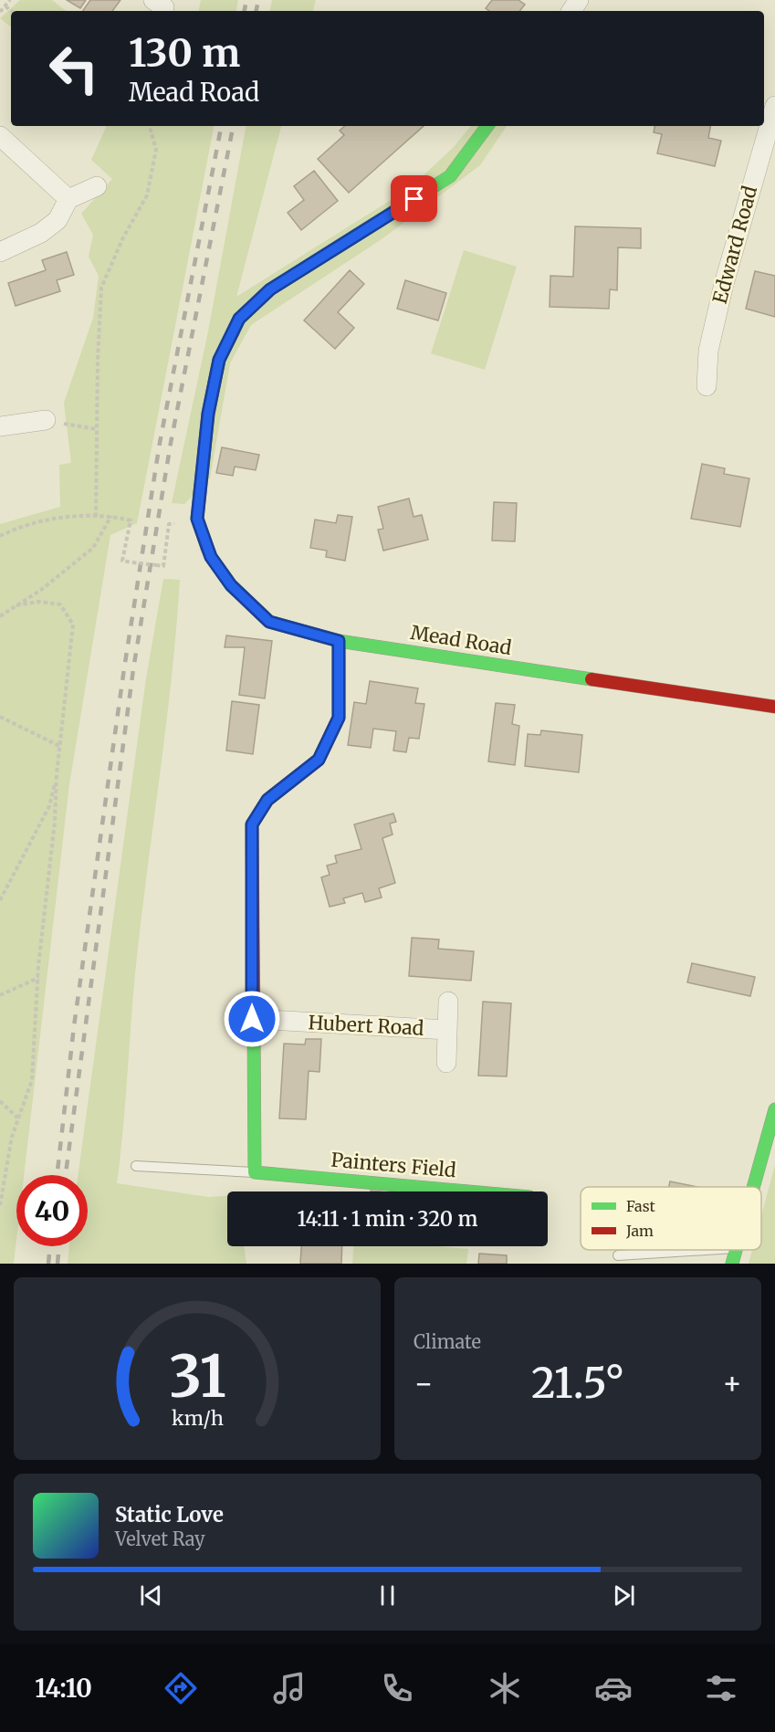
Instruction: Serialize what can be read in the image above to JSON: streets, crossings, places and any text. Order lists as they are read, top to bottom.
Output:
{
  "streets": {
    "street": [
      "Edward Road",
      "Mead Road",
      "Hubert Road",
      "Painters Field"
    ]
  },
  "legend": ["Fast", "Jam"],
  "page": {
    "turn": ["130 m", "Mead Road"],
    "limit": "40",
    "trip": "14:11 · 1 min · 320 m",
    "tile": "Climate",
    "heat": ["−", "21.5°", "+"],
    "song": ["Static Love", "Velvet Ray"],
    "tabs": "14:10",
    "gauge": ["31", "km/h"]
  }
}
